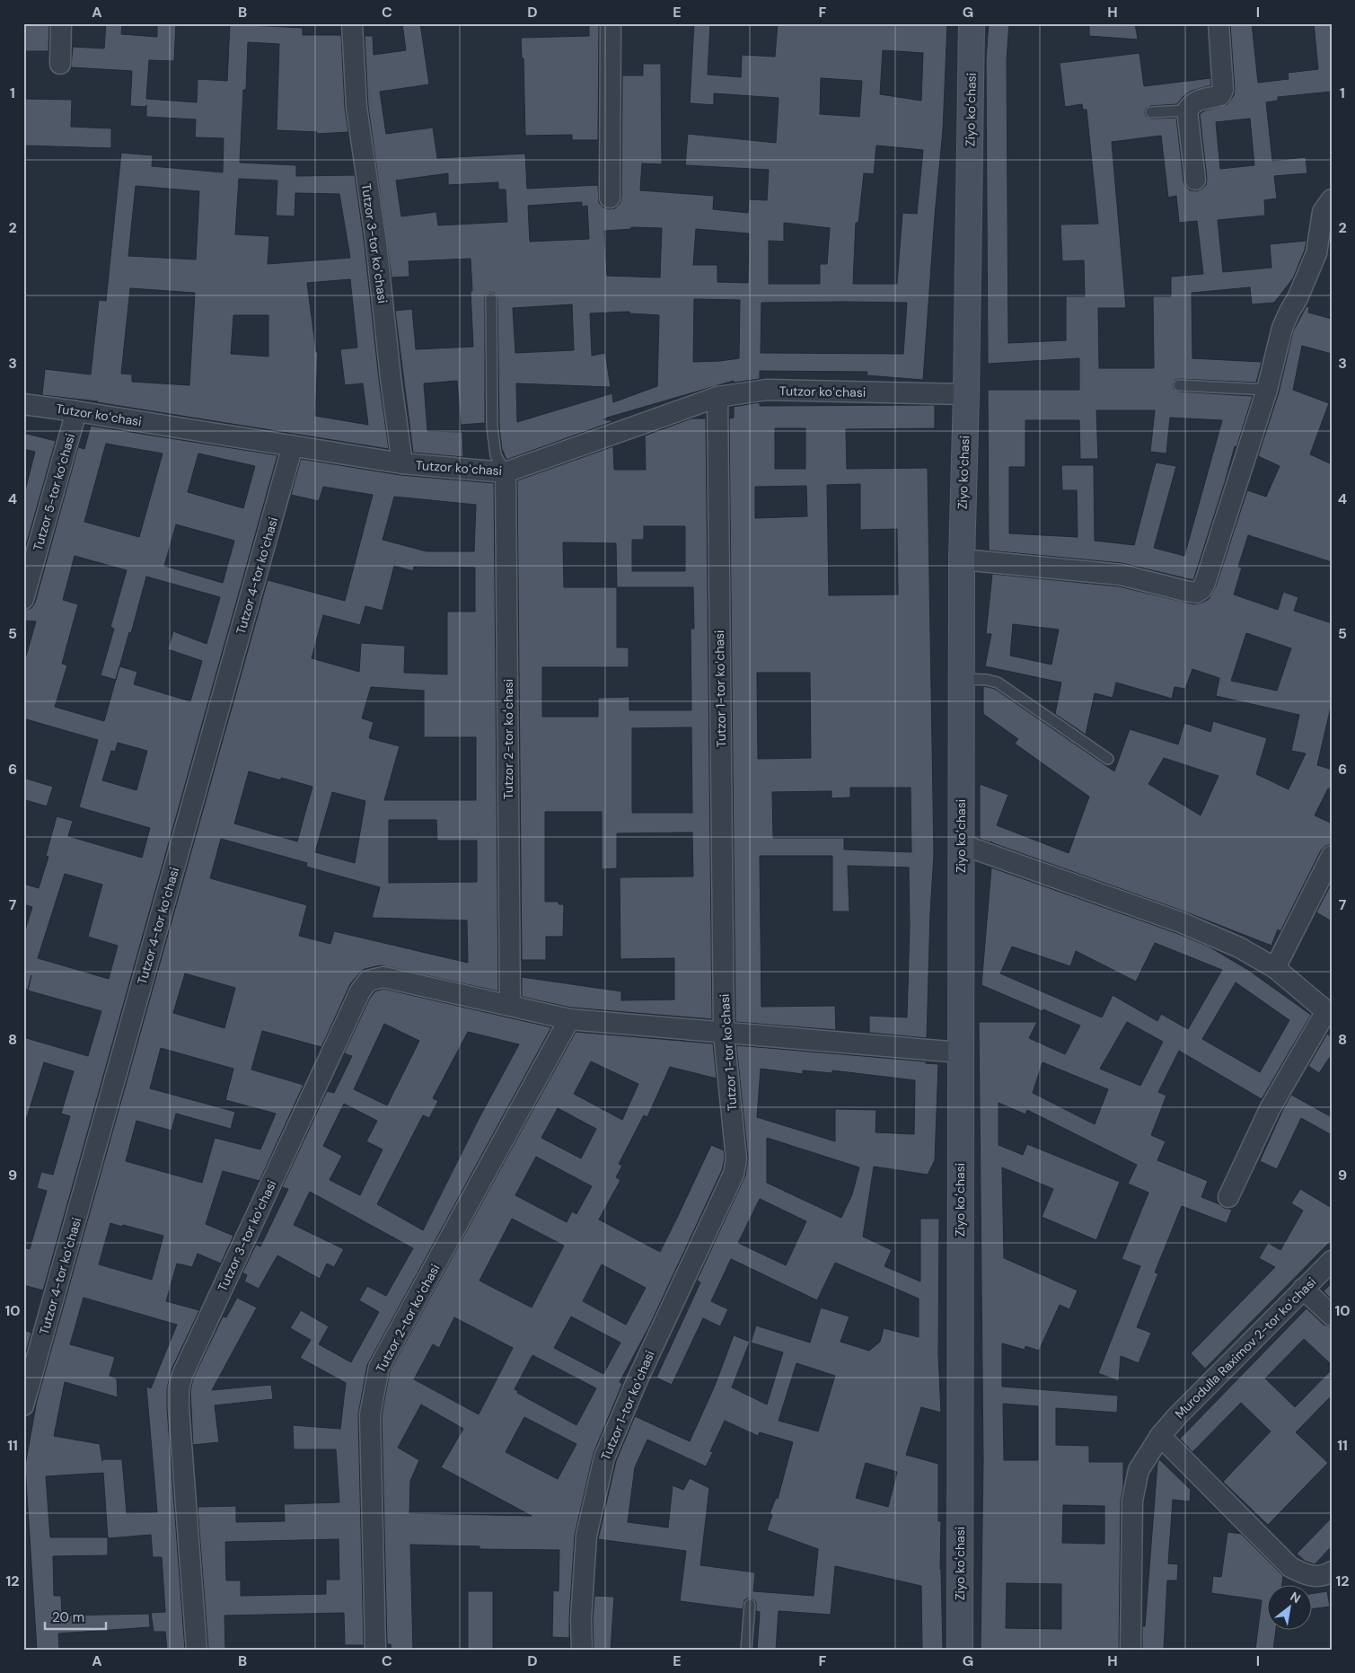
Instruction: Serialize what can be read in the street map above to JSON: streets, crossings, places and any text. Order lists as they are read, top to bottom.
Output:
{
  "streets": {
    "street": [
      "Ziyo koʻchasi",
      "Tutzor 3-tor koʻchasi",
      "Tutzor koʻchasi",
      "Tutzor 5-tor koʻchasi",
      "Tutzor 4-tor koʻchasi",
      "Tutzor 1-tor koʻchasi",
      "Tutzor 2-tor koʻchasi",
      "Murodulla Raximov 2-tor koʻchasi"
    ]
  },
  "crossings": [
    ["Ziyo koʻchasi", "Tutzor 3-tor koʻchasi"],
    ["Ziyo koʻchasi", "Tutzor koʻchasi"],
    ["Tutzor 3-tor koʻchasi", "Tutzor koʻchasi"],
    ["Tutzor 3-tor koʻchasi", "Tutzor 1-tor koʻchasi"],
    ["Tutzor 3-tor koʻchasi", "Tutzor 2-tor koʻchasi"],
    ["Tutzor koʻchasi", "Tutzor 5-tor koʻchasi"],
    ["Tutzor koʻchasi", "Tutzor 4-tor koʻchasi"],
    ["Tutzor koʻchasi", "Tutzor 1-tor koʻchasi"],
    ["Tutzor koʻchasi", "Tutzor 2-tor koʻchasi"]
  ],
  "scale_bar": "20 m",
  "north": "top right",
  "grid": {
    "columns": [
      "A",
      "B",
      "C",
      "D",
      "E",
      "F",
      "G",
      "H",
      "I"
    ],
    "rows": [
      "1",
      "2",
      "3",
      "4",
      "5",
      "6",
      "7",
      "8",
      "9",
      "10",
      "11",
      "12"
    ]
  }
}
